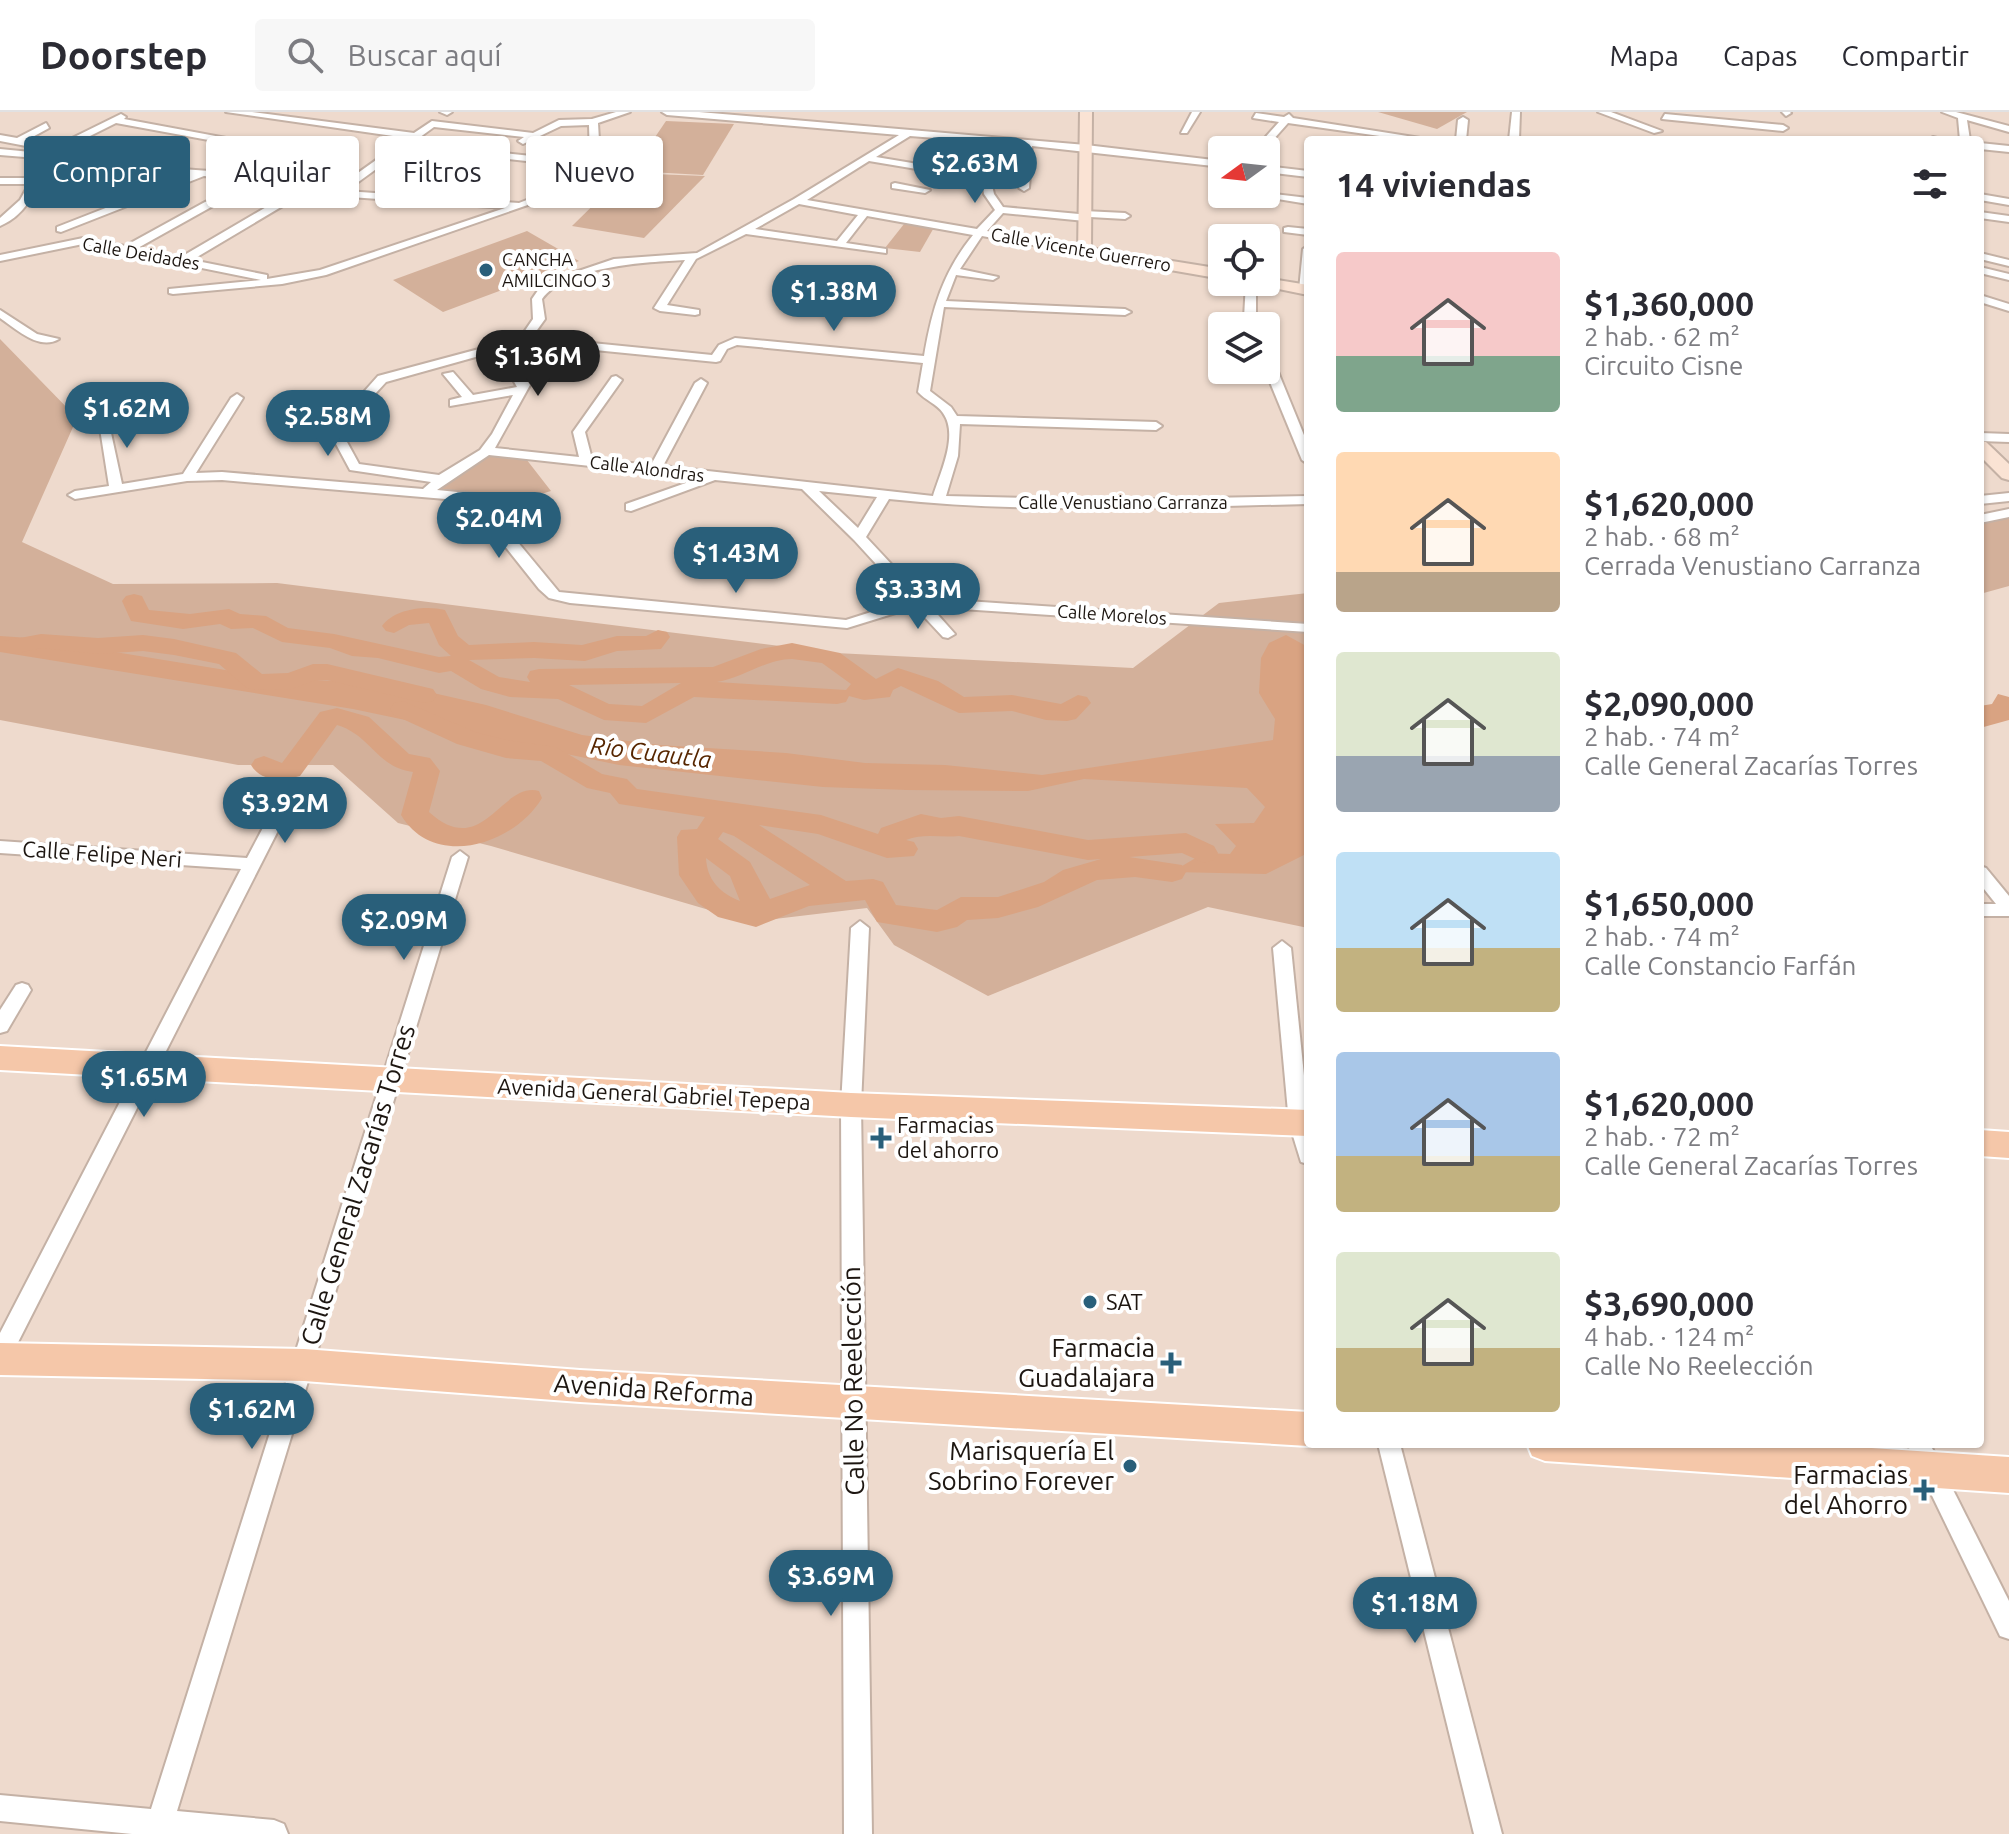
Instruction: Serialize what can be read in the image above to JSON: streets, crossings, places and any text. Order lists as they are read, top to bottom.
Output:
{
  "streets": {
    "main road": ["Avenida General Gabriel Tepepa", "Avenida Reforma"],
    "street": [
      "Calle Vicente Guerrero",
      "Calle Deidades",
      "Calle Alondras",
      "Calle Venustiano Carranza",
      "Calle Morelos",
      "Calle Felipe Neri",
      "Calle General Zacarías Torres",
      "Calle No Reelección"
    ]
  },
  "crossings": [
    ["Calle Alondras", "Calle Venustiano Carranza"],
    ["Avenida General Gabriel Tepepa", "Calle General Zacarías Torres"],
    ["Avenida General Gabriel Tepepa", "Calle No Reelección"],
    ["Calle General Zacarías Torres", "Avenida Reforma"],
    ["Calle No Reelección", "Avenida Reforma"]
  ],
  "water": ["Río Cuautla"],
  "places": {
    "other": ["CANCHA AMILCINGO 3", "SAT", "Marisquería El Sobrino Forever"],
    "health": ["Farmacias del ahorro", "Farmacia Guadalajara", "Farmacias del Ahorro"]
  },
  "north": "left",
  "page": {
    "header": "Doorstep",
    "search": "Buscar aquí",
    "nav": ["Mapa", "Capas", "Compartir"],
    "chip": [
      "Comprar",
      "Alquilar",
      "Filtros",
      "Nuevo"
    ],
    "heading": "14 viviendas",
    "price": [
      "$2.63M",
      "$1.38M",
      "$1.36M",
      "$1.62M",
      "$2.58M",
      "$2.04M",
      "$1.43M",
      "$3.33M",
      "$3.92M",
      "$2.09M",
      "$1.65M",
      "$1.62M",
      "$3.69M",
      "$1.18M"
    ],
    "list": [
      {
        "name": "$1,360,000",
        "note": "2 hab. · 62 m² · Circuito Cisne"
      },
      {
        "name": "$1,620,000",
        "note": "2 hab. · 68 m² · Cerrada Venustiano Carranza"
      },
      {
        "name": "$2,090,000",
        "note": "2 hab. · 74 m² · Calle General Zacarías Torres"
      },
      {
        "name": "$1,650,000",
        "note": "2 hab. · 74 m² · Calle Constancio Farfán"
      },
      {
        "name": "$1,620,000",
        "note": "2 hab. · 72 m² · Calle General Zacarías Torres"
      },
      {
        "name": "$3,690,000",
        "note": "4 hab. · 124 m² · Calle No Reelección"
      }
    ]
  }
}
